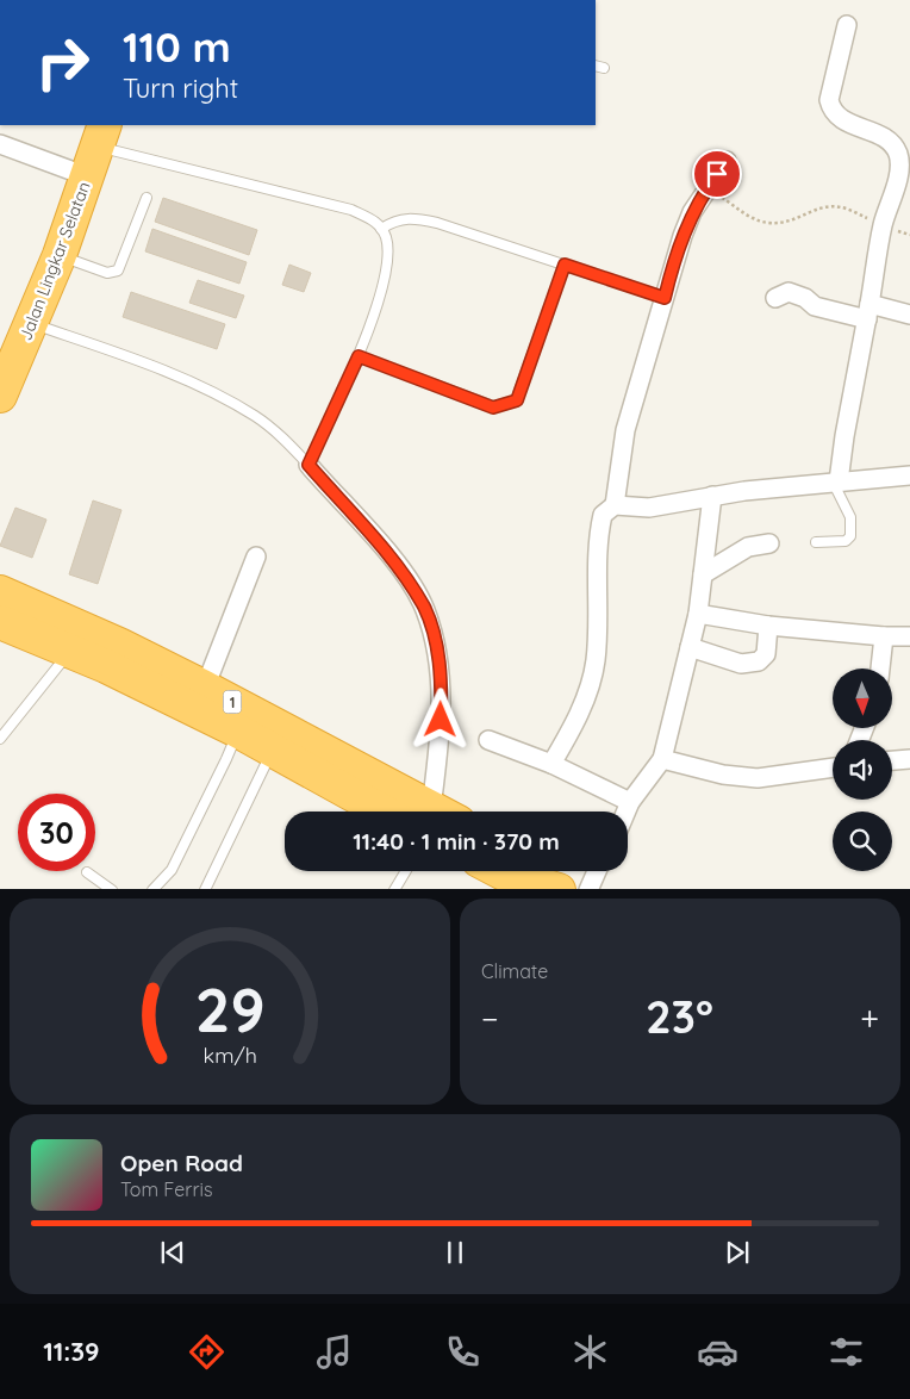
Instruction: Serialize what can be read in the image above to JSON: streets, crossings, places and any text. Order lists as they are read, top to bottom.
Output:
{
  "streets": {
    "highway": ["Jalan Lingkar Selatan", "1"]
  },
  "north": "bottom",
  "page": {
    "turn": ["110 m", "Turn right"],
    "limit": "30",
    "trip": "11:40 · 1 min · 370 m",
    "tile": "Climate",
    "heat": ["−", "23°", "+"],
    "song": ["Open Road", "Tom Ferris"],
    "tabs": "11:39",
    "gauge": ["29", "km/h"]
  }
}
